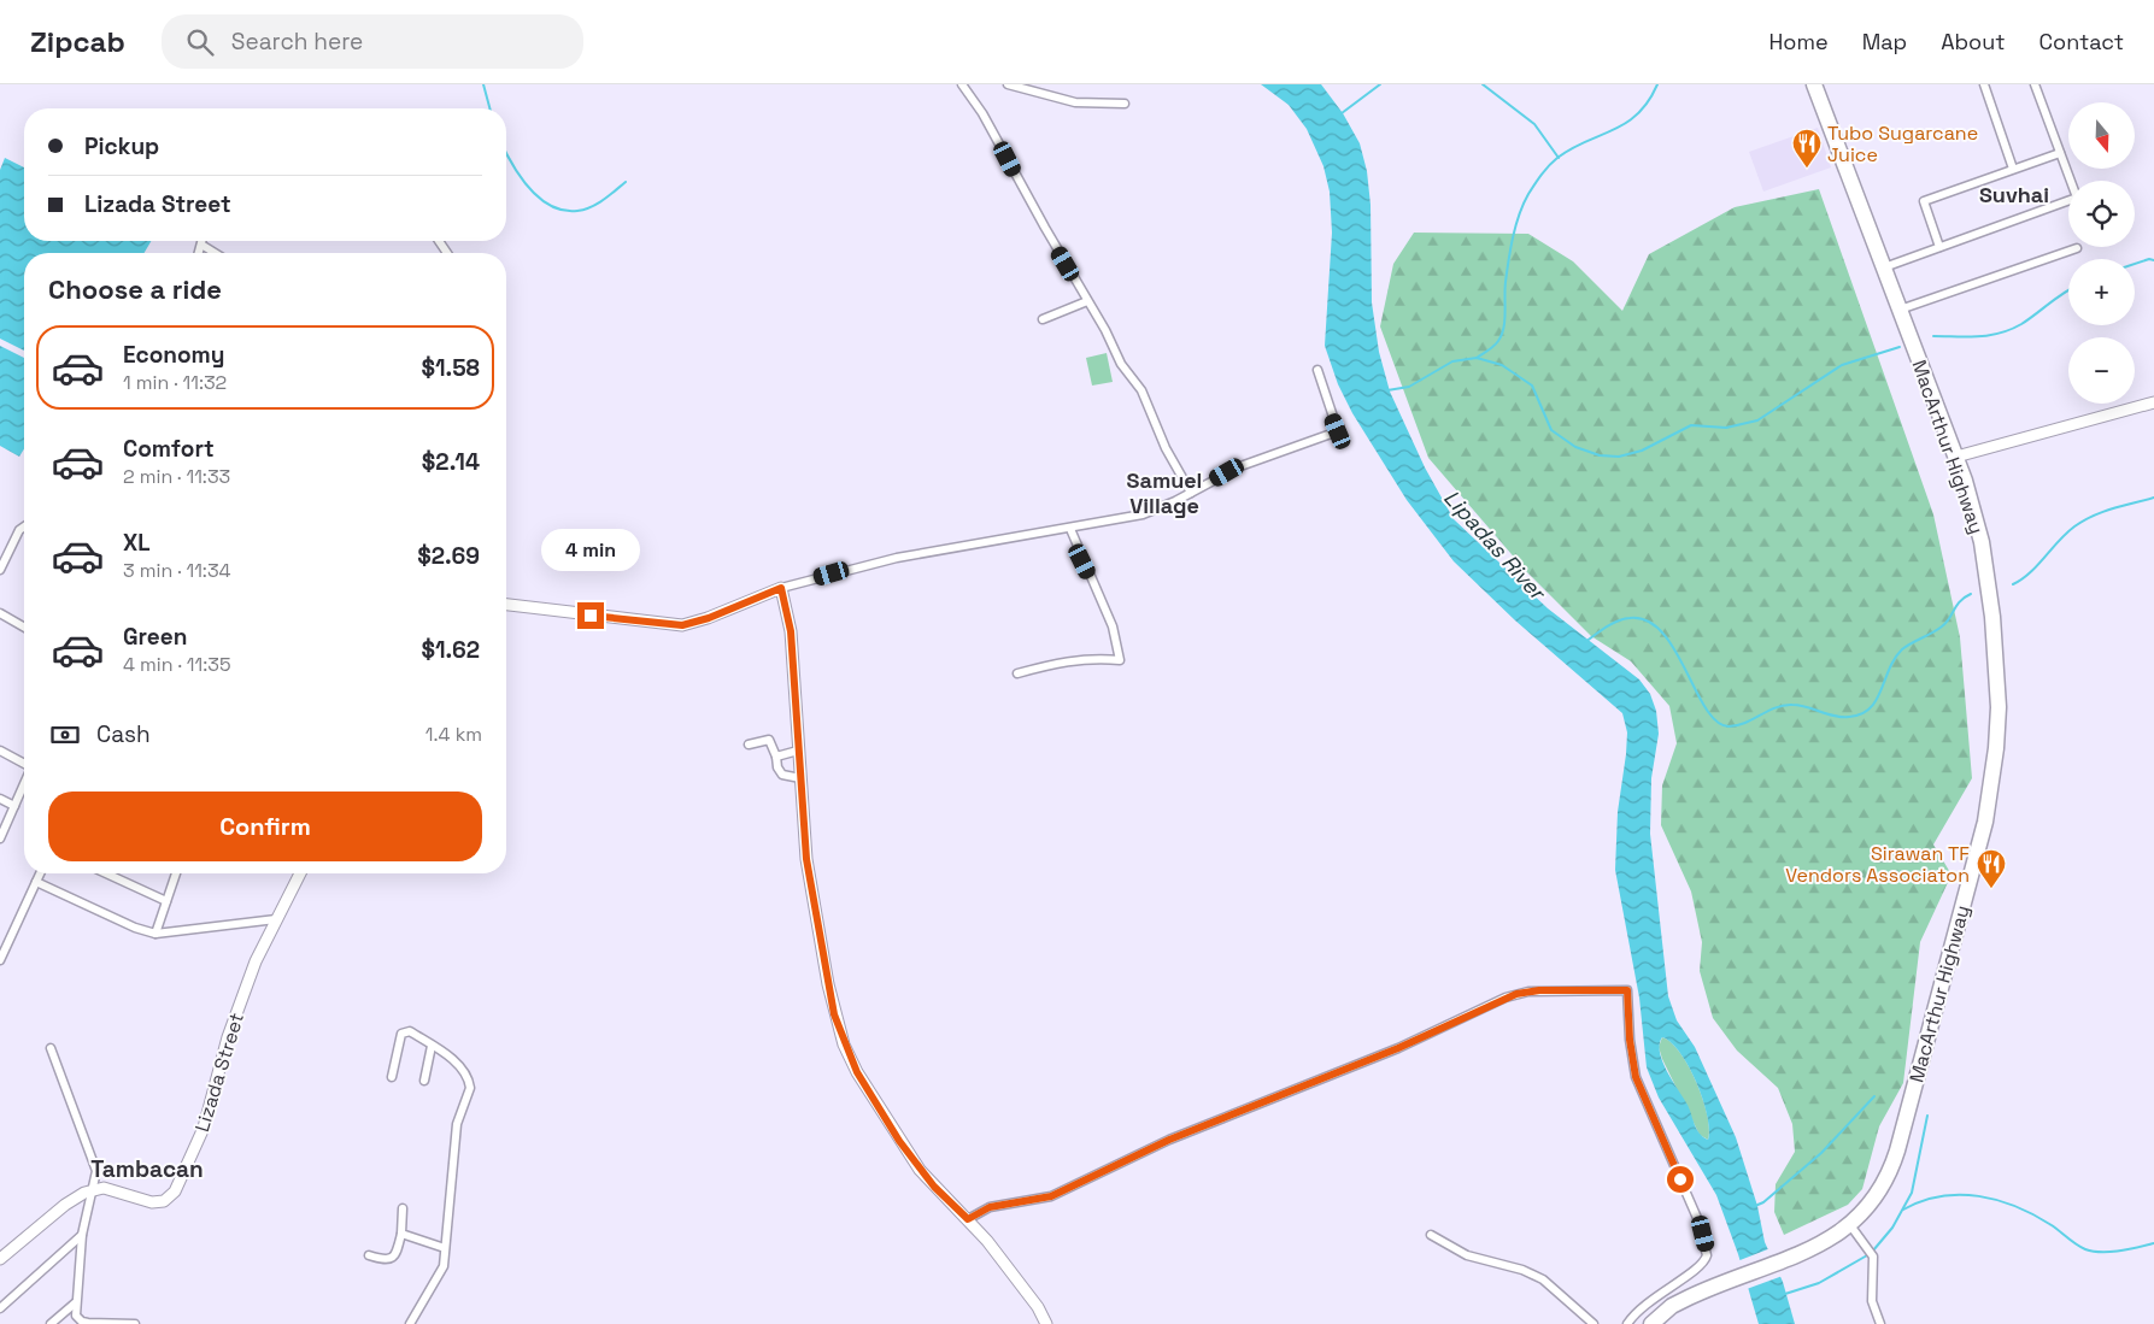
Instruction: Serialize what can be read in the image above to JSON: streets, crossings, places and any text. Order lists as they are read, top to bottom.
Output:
{
  "streets": {
    "highway": ["MacArthur Highway"],
    "street": ["Lizada Street"]
  },
  "districts": ["Suvhai", "Samuel Village", "Tambacan"],
  "water": ["Lipadas River"],
  "places": {
    "restaurant": ["Tubo Sugarcane Juice", "Sirawan TF Vendors Associaton"]
  },
  "north": "bottom",
  "page": {
    "header": "Zipcab",
    "search": "Search here",
    "nav": [
      "Home",
      "Map",
      "About",
      "Contact"
    ],
    "map_buttons": ["+", "−"],
    "banner": ["Pickup", "Lizada Street"],
    "heading": "Choose a ride",
    "list": [
      {
        "name": "Economy",
        "note": "1 min · 11:32",
        "value": "$1.58"
      },
      {
        "name": "Comfort",
        "note": "2 min · 11:33",
        "value": "$2.14"
      },
      {
        "name": "XL",
        "note": "3 min · 11:34",
        "value": "$2.69"
      },
      {
        "name": "Green",
        "note": "4 min · 11:35",
        "value": "$1.62"
      }
    ],
    "bubble": "4 min",
    "pay": ["Cash", "1.4 km"],
    "buttons": "Confirm"
  }
}
